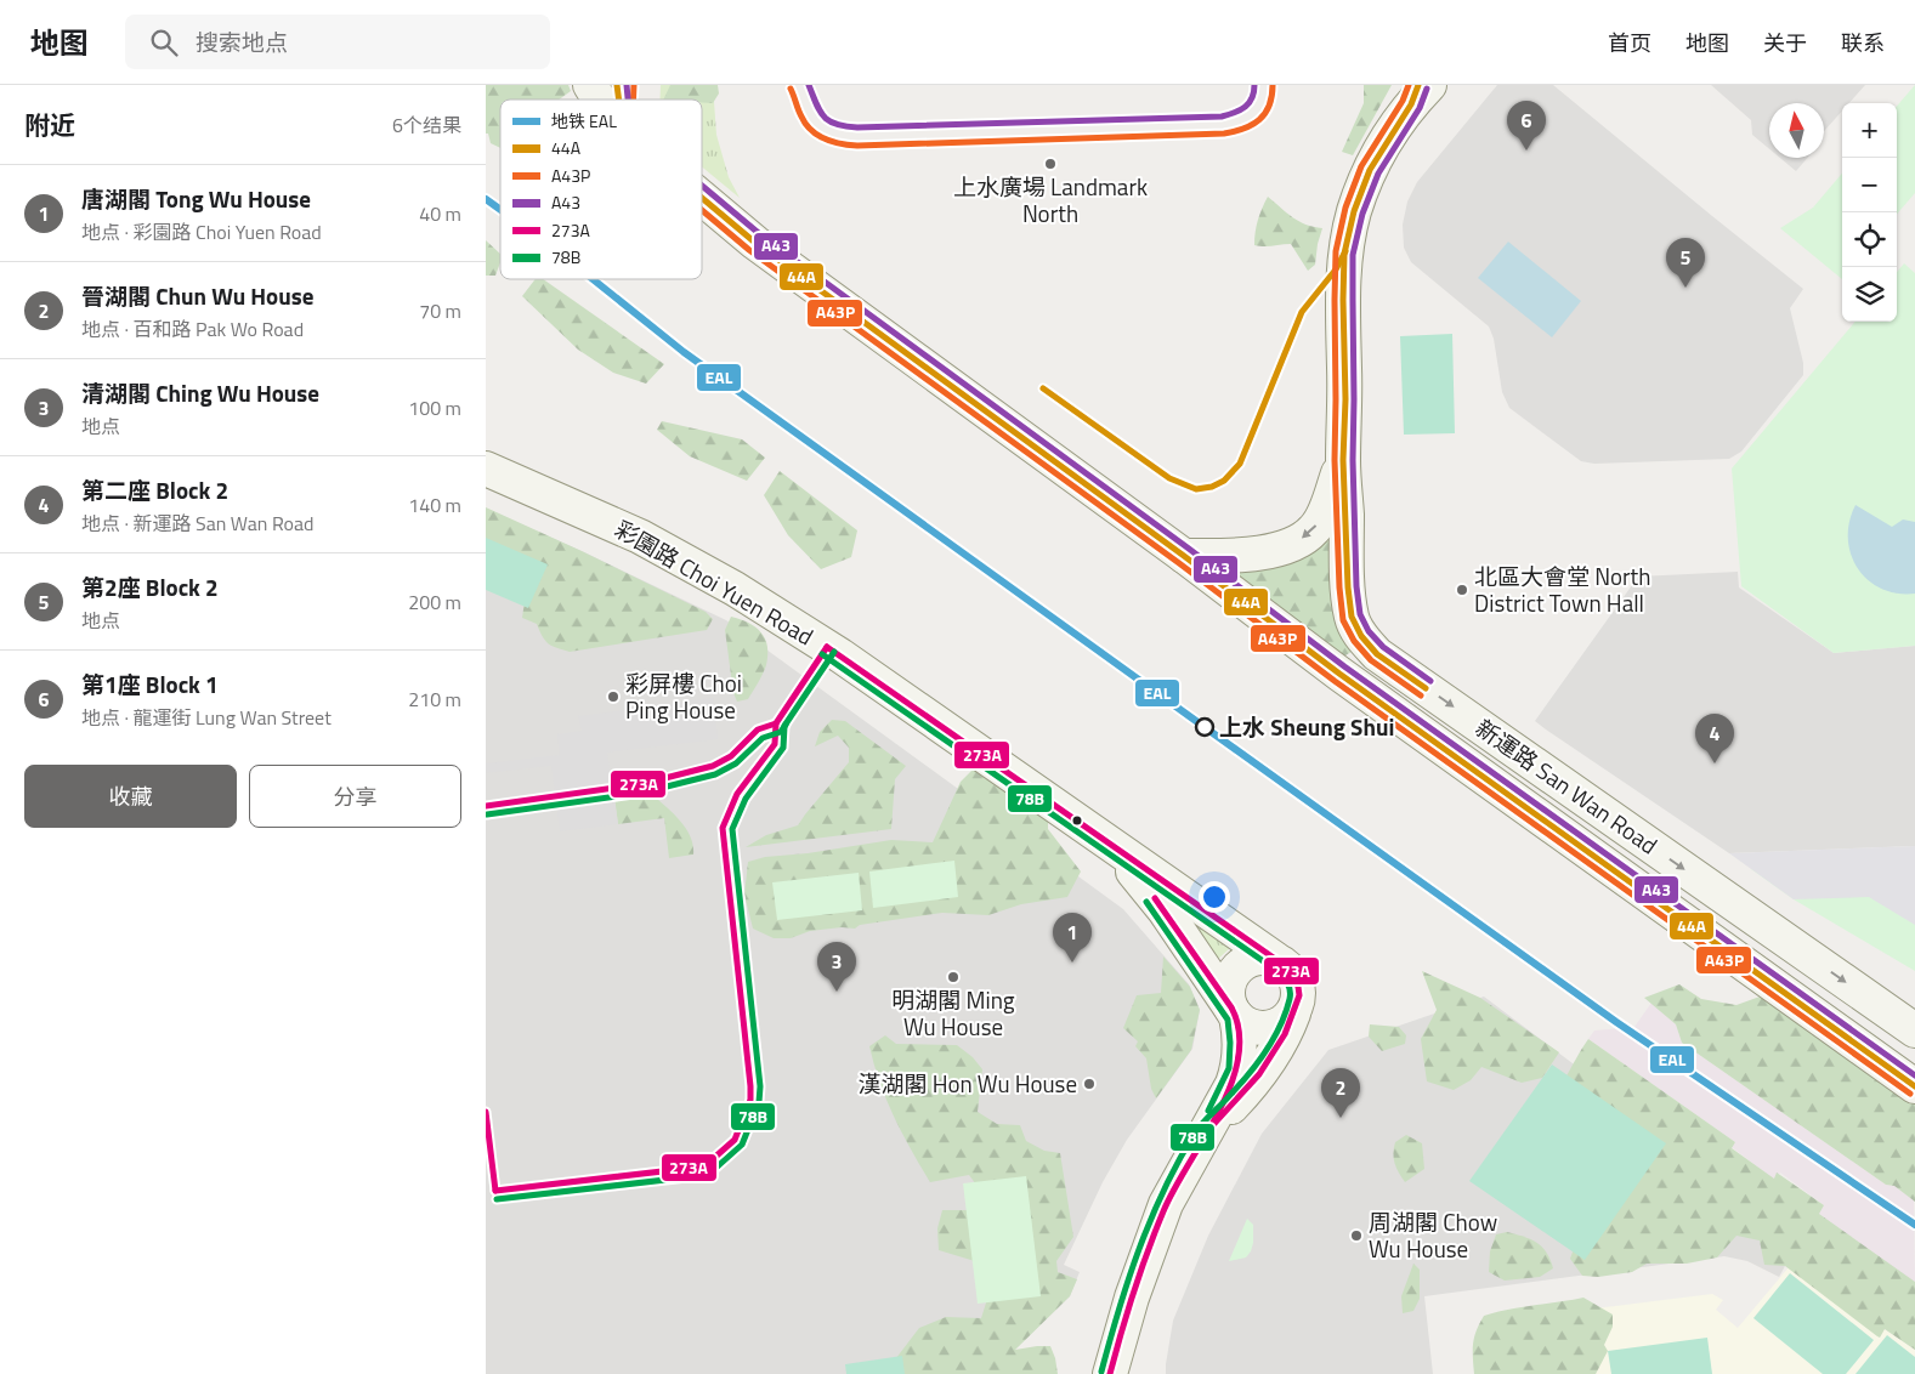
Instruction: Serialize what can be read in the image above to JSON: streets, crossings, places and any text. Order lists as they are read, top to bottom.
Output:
{
  "streets": {
    "street": ["彩園路 Choi Yuen Road", "新運路 San Wan Road"]
  },
  "places": [
    "上水廣場 Landmark North",
    "北區大會堂 North District Town Hall",
    "彩屏樓 Choi Ping House",
    "上水 Sheung Shui",
    "明湖閣 Ming Wu House",
    "漢湖閣 Hon Wu House",
    "周湖閣 Chow Wu House"
  ],
  "lines": [
    "transit line 44A",
    "transit line A43P",
    "transit line A43",
    "metro line EAL",
    "transit line 273A",
    "transit line 78B"
  ],
  "legend": [
    "地铁 EAL",
    "44A",
    "A43P",
    "A43",
    "273A",
    "78B"
  ],
  "north": "top",
  "page": {
    "header": "地图",
    "search": "搜索地点",
    "nav": [
      "首页",
      "地图",
      "关于",
      "联系"
    ],
    "heading": ["附近", "6个结果"],
    "pins": [
      "6",
      "5",
      "4",
      "1",
      "3",
      "2"
    ],
    "map_buttons": ["+", "−"],
    "list": [
      {
        "mark": "1",
        "name": "唐湖閣 Tong Wu House",
        "note": "地点 · 彩園路 Choi Yuen Road",
        "value": "40 m"
      },
      {
        "mark": "2",
        "name": "晉湖閣 Chun Wu House",
        "note": "地点 · 百和路 Pak Wo Road",
        "value": "70 m"
      },
      {
        "mark": "3",
        "name": "清湖閣 Ching Wu House",
        "note": "地点",
        "value": "100 m"
      },
      {
        "mark": "4",
        "name": "第二座 Block 2",
        "note": "地点 · 新運路 San Wan Road",
        "value": "140 m"
      },
      {
        "mark": "5",
        "name": "第2座 Block 2",
        "note": "地点",
        "value": "200 m"
      },
      {
        "mark": "6",
        "name": "第1座 Block 1",
        "note": "地点 · 龍運街 Lung Wan Street",
        "value": "210 m"
      }
    ],
    "buttons": ["收藏", "分享"]
  }
}
